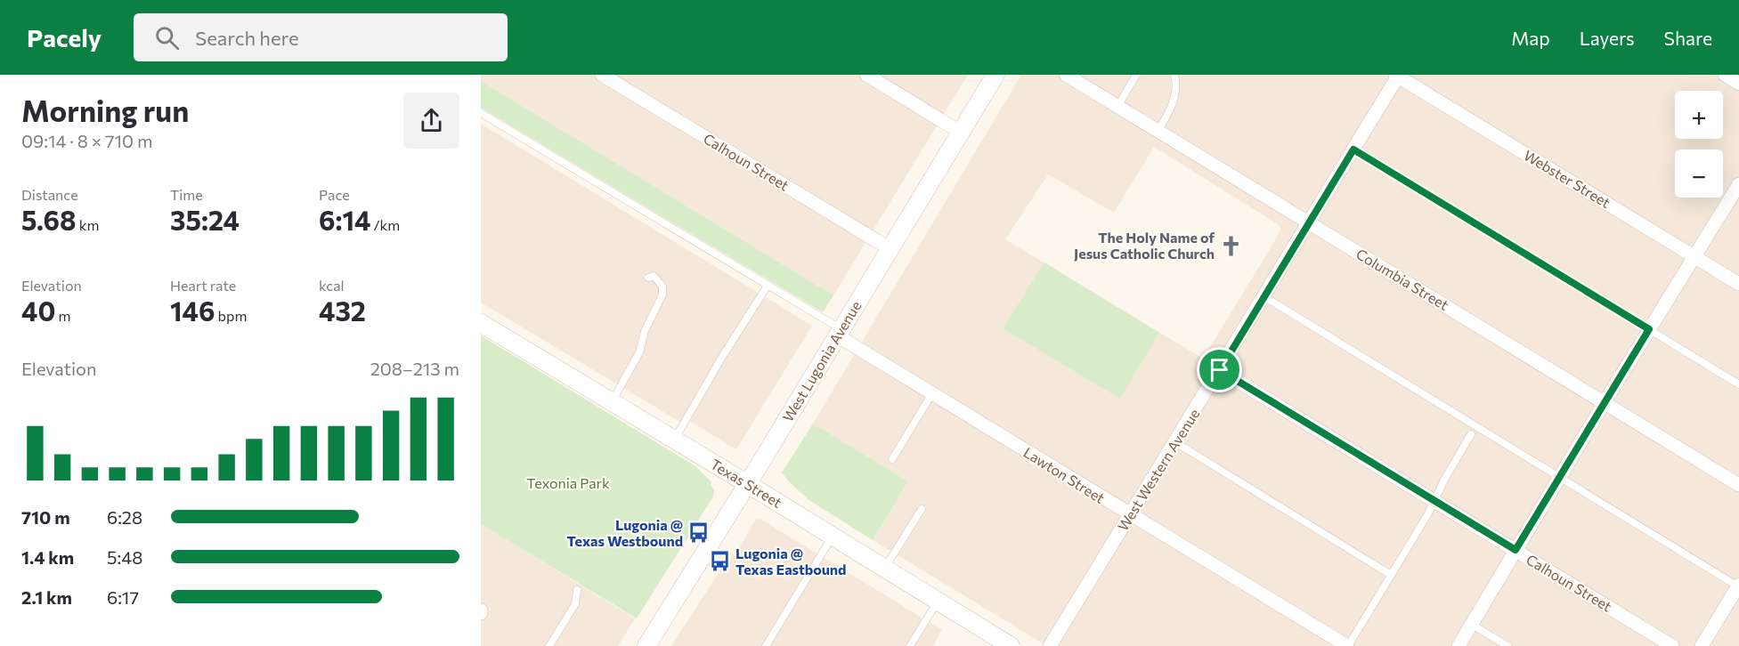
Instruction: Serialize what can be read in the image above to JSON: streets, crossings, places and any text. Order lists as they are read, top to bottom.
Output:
{
  "streets": {
    "main road": ["West Lugonia Avenue", "Texas Street"],
    "street": [
      "Calhoun Street",
      "Webster Street",
      "Columbia Street",
      "West Western Avenue",
      "Lawton Street"
    ]
  },
  "crossings": [
    ["Calhoun Street", "West Lugonia Avenue"],
    ["Calhoun Street", "West Western Avenue"],
    ["Webster Street", "West Western Avenue"],
    ["Columbia Street", "West Western Avenue"],
    ["West Lugonia Avenue", "Lawton Street"],
    ["West Lugonia Avenue", "Texas Street"],
    ["West Western Avenue", "Lawton Street"]
  ],
  "parks": ["Texonia Park"],
  "places": {
    "church": ["The Holy Name of Jesus Catholic Church"],
    "bus stop": ["Lugonia @ Texas Westbound", "Lugonia @ Texas Eastbound"]
  },
  "page": {
    "header": "Pacely",
    "search": "Search here",
    "nav": ["Map", "Layers", "Share"],
    "heading": ["Morning run", "09:14 · 8 × 710 m"],
    "map_buttons": ["+", "−"],
    "stats": [
      ["Distance", "5.68 km"],
      ["Time", "35:24"],
      ["Pace", "6:14 /km"],
      ["Elevation", "40 m"],
      ["Heart rate", "146 bpm"],
      ["kcal", "432"]
    ],
    "chart": ["Elevation", "208–213 m"],
    "list": [
      {
        "name": "710 m",
        "note": "6:28"
      },
      {
        "name": "1.4 km",
        "note": "5:48"
      },
      {
        "name": "2.1 km",
        "note": "6:17"
      }
    ]
  }
}
